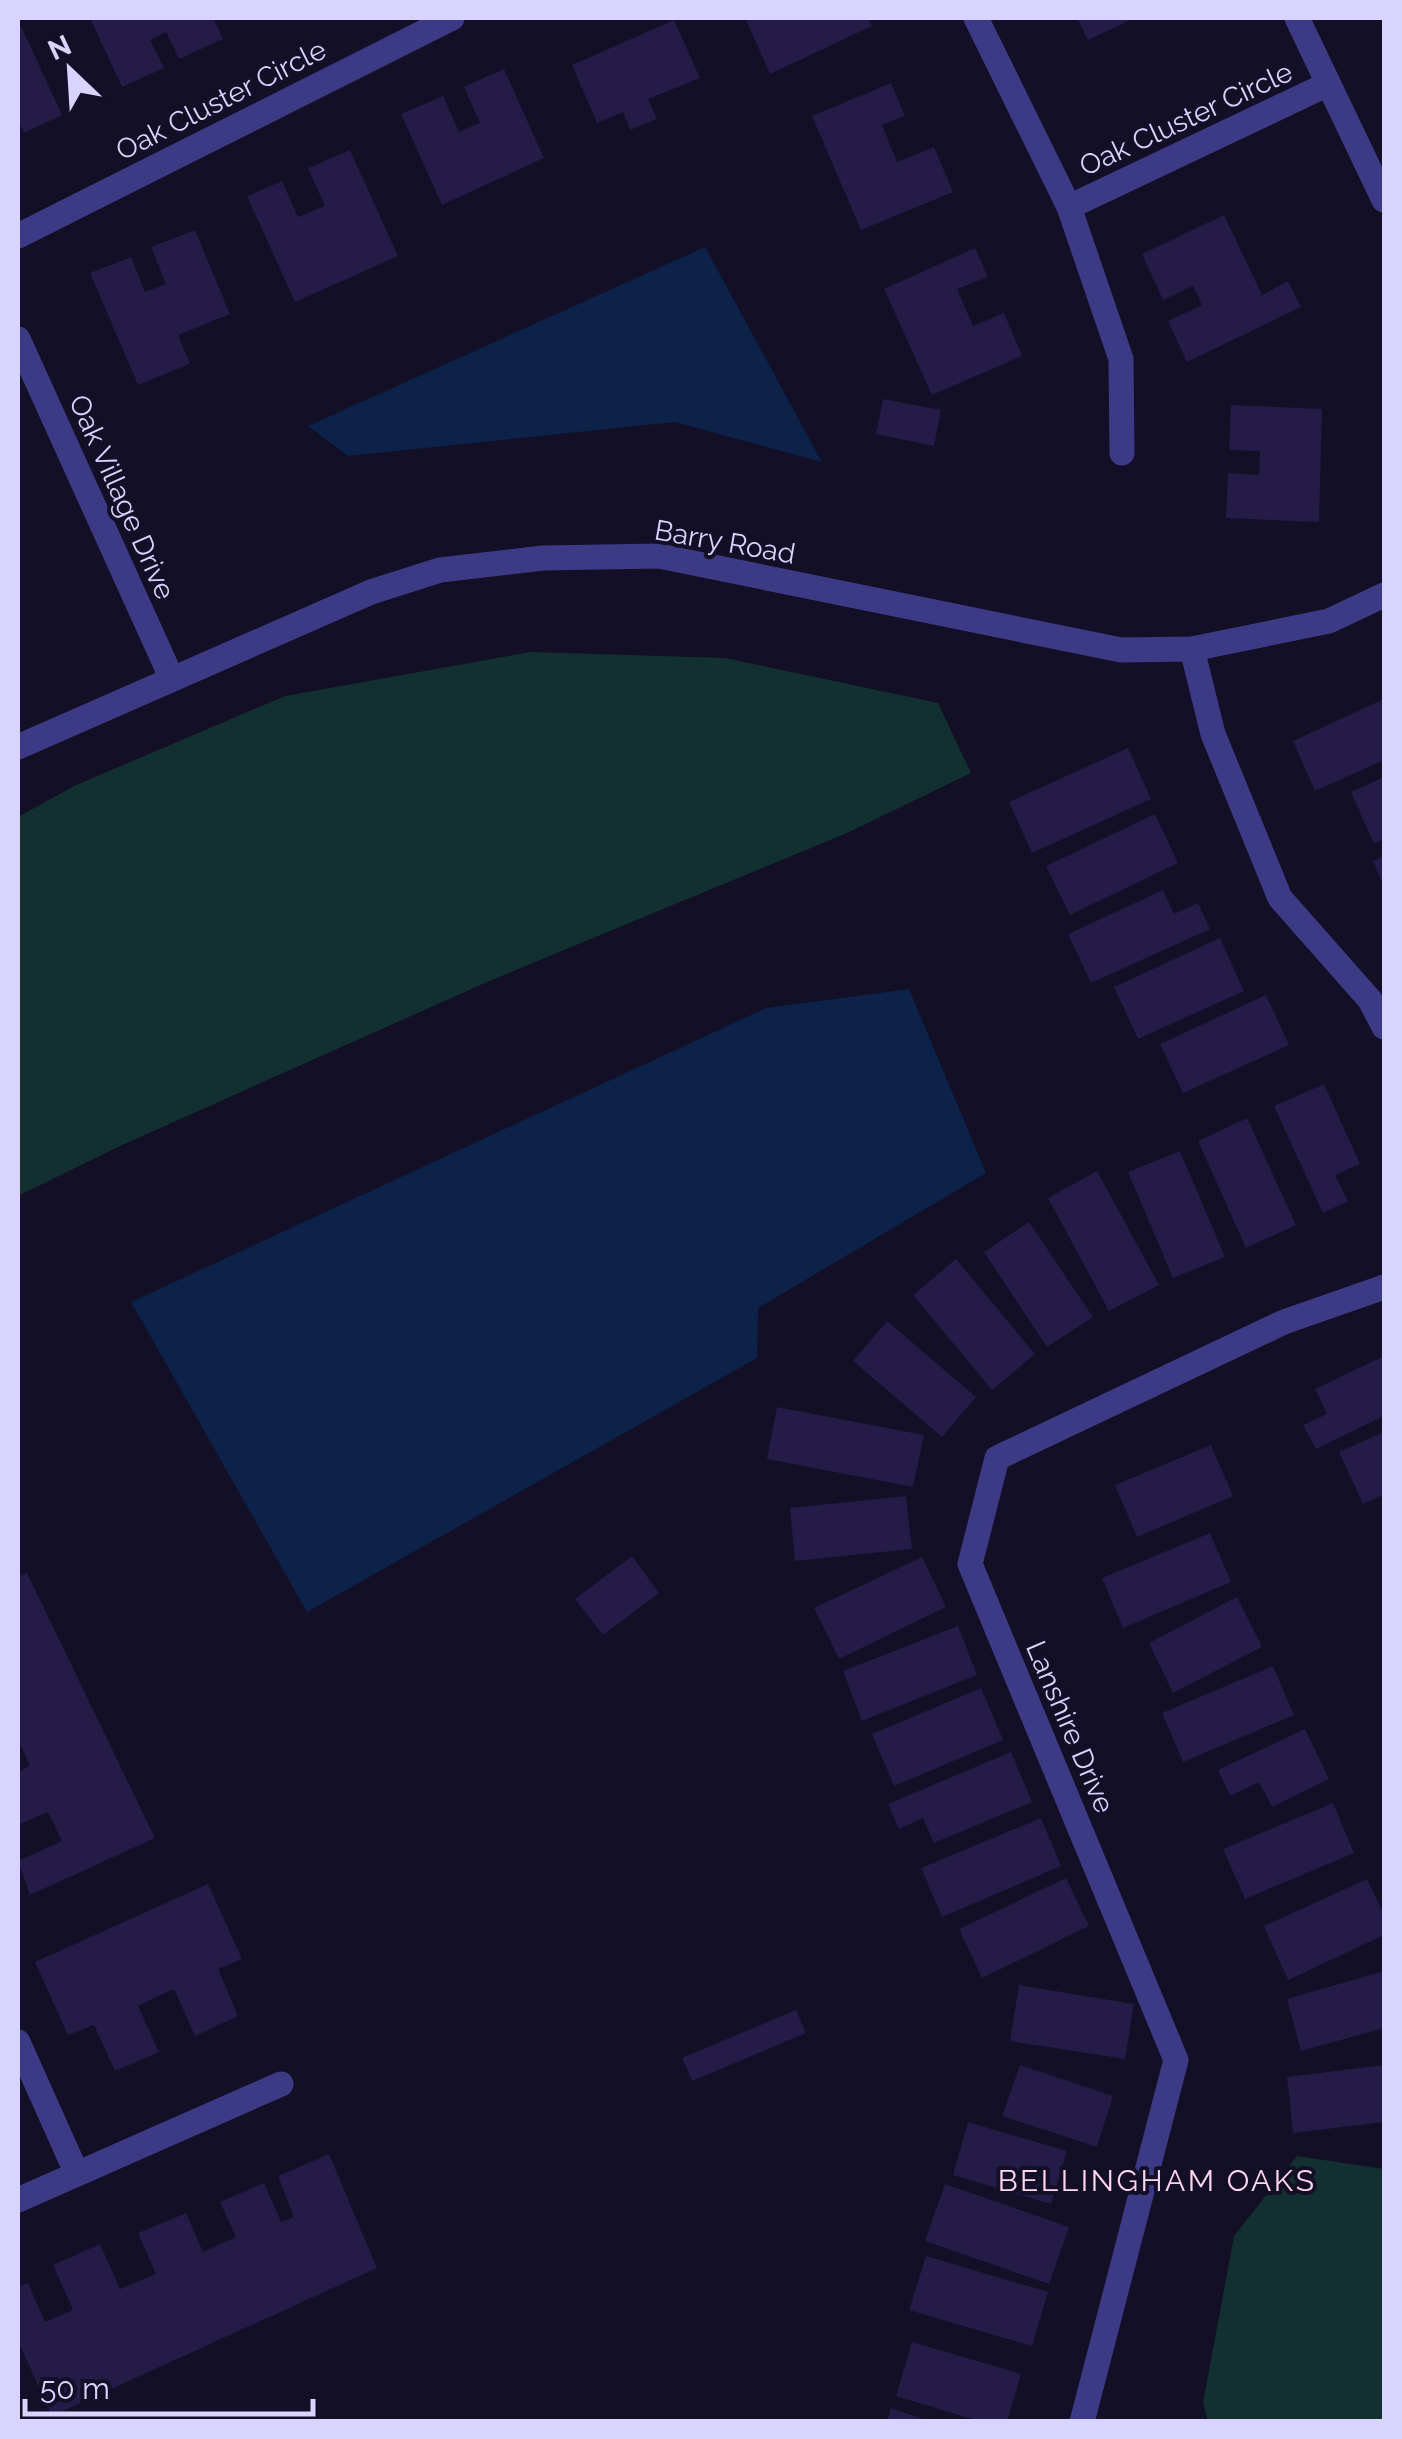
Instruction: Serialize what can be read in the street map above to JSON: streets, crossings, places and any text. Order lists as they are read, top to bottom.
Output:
{
  "streets": {
    "street": [
      "Oak Cluster Circle",
      "Oak Village Drive",
      "Barry Road",
      "Lanshire Drive"
    ]
  },
  "crossings": [
    ["Oak Village Drive", "Barry Road"]
  ],
  "districts": ["BELLINGHAM OAKS"],
  "scale_bar": "50 m",
  "north": "top left"
}
